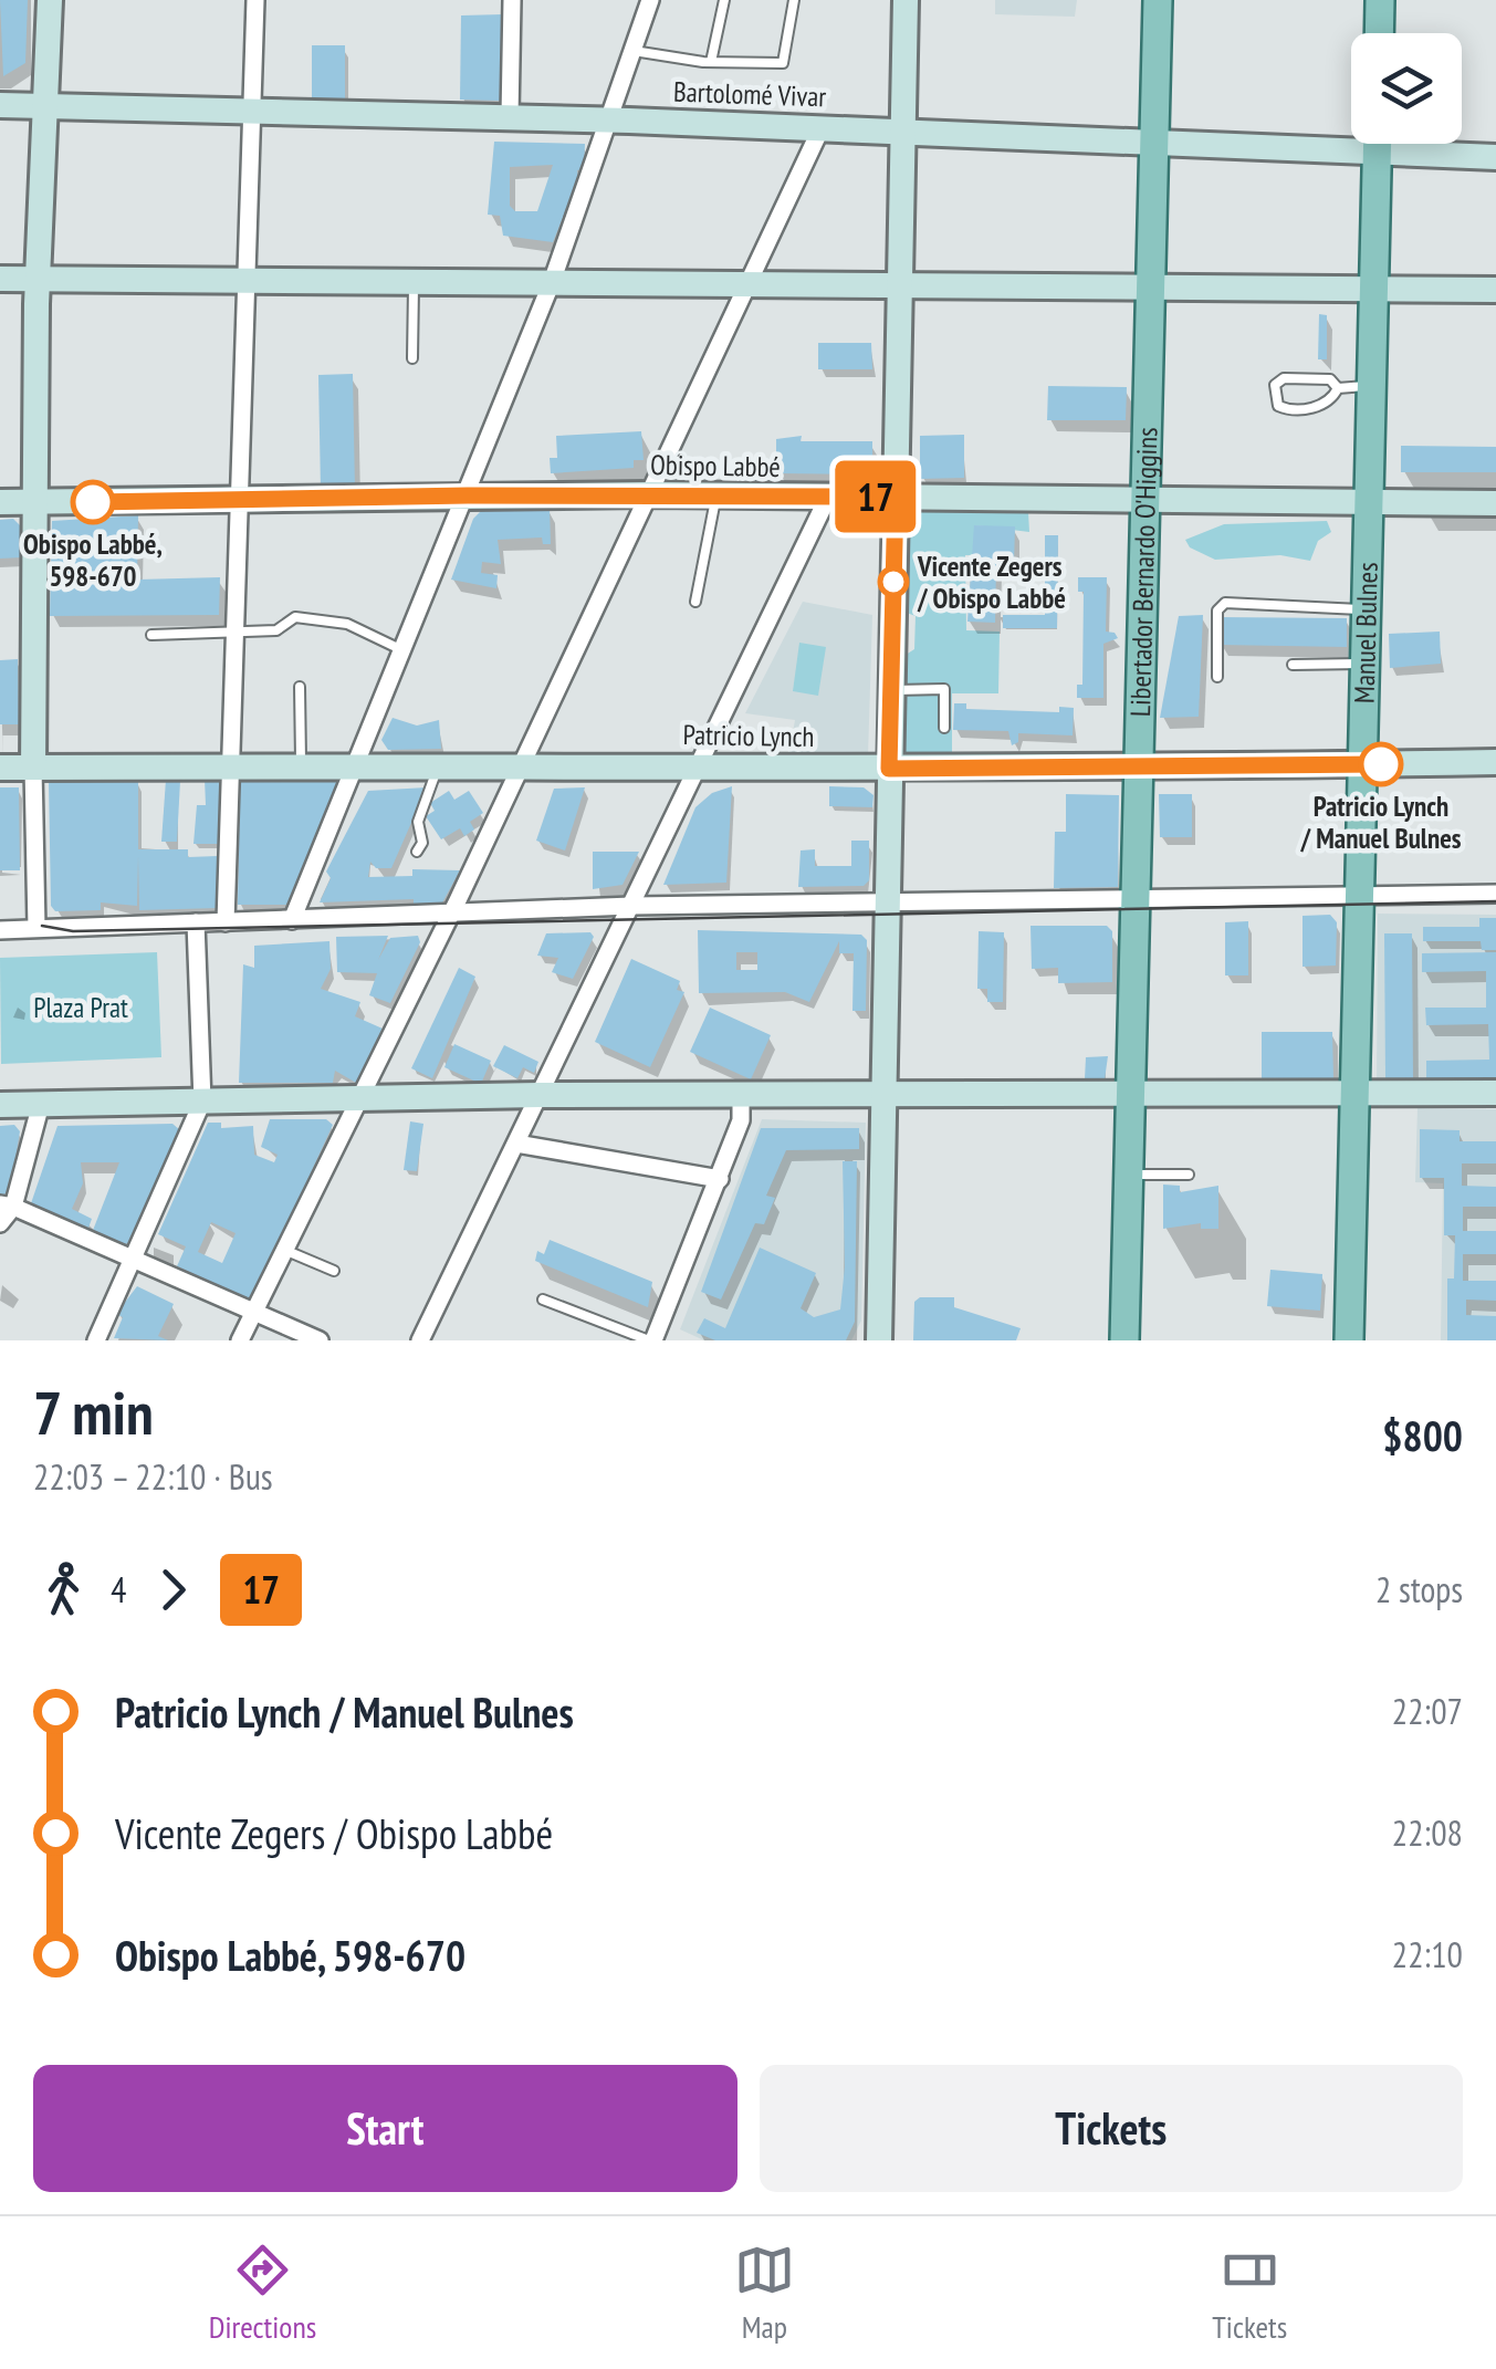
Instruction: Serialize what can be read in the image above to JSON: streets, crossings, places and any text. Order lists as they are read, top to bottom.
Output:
{
  "streets": {
    "main road": ["Libertador Bernardo O'Higgins", "Manuel Bulnes"],
    "street": ["Bartolomé Vivar", "Obispo Labbé", "Patricio Lynch"]
  },
  "crossings": [
    ["Bartolomé Vivar", "Libertador Bernardo O'Higgins"],
    ["Obispo Labbé", "Libertador Bernardo O'Higgins"],
    ["Obispo Labbé", "Manuel Bulnes"],
    ["Libertador Bernardo O'Higgins", "Patricio Lynch"],
    ["Manuel Bulnes", "Patricio Lynch"]
  ],
  "parks": ["Plaza Prat"],
  "places": ["Obispo Labbé, 598-670", "Vicente Zegers / Obispo Labbé", "Patricio Lynch / Manuel Bulnes"],
  "lines": ["bus line 17"],
  "page": {
    "on_map": "17",
    "heading": ["7 min", "22:03 – 22:10 · Bus", "$800"],
    "legs": ["4", "17", "2 stops"],
    "list": [
      {
        "name": "Patricio Lynch / Manuel Bulnes",
        "value": "22:07"
      },
      {
        "name": "Vicente Zegers / Obispo Labbé",
        "value": "22:08"
      },
      {
        "name": "Obispo Labbé, 598-670",
        "value": "22:10"
      }
    ],
    "buttons": ["Start", "Tickets"],
    "tabs": ["Directions", "Map", "Tickets"]
  }
}
